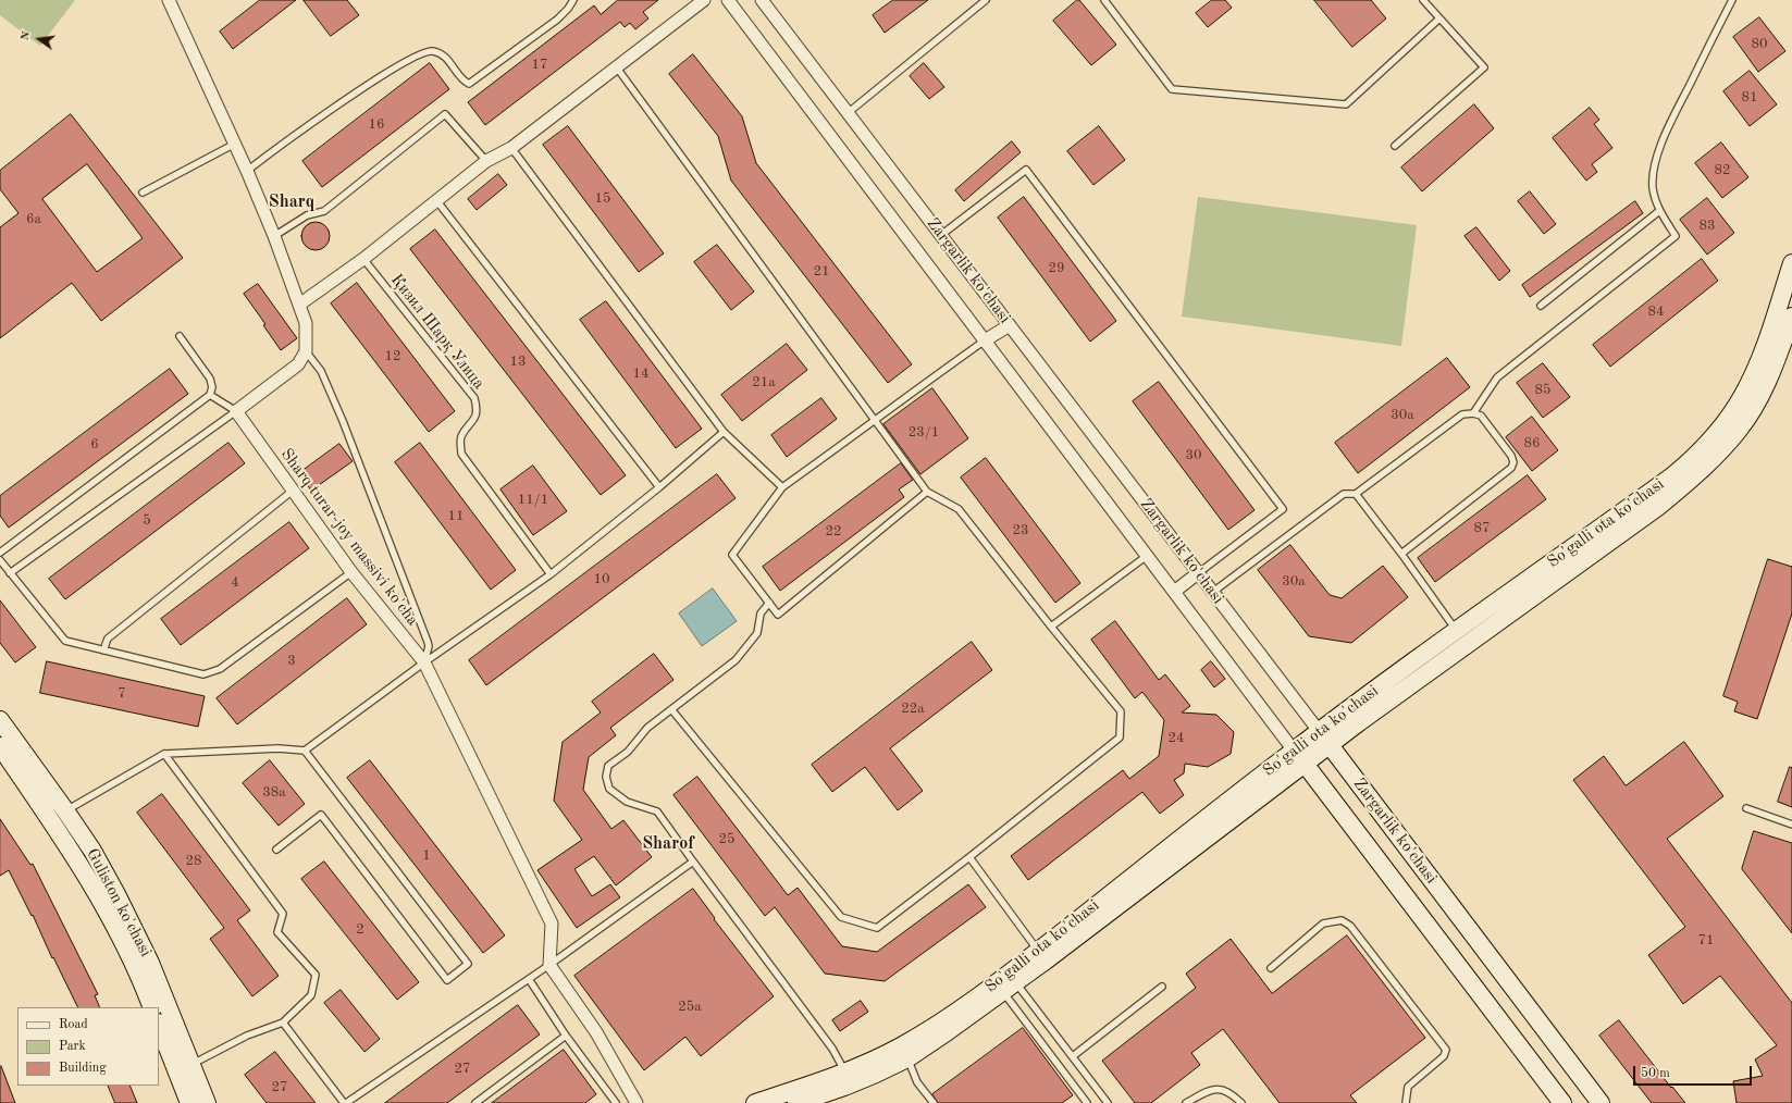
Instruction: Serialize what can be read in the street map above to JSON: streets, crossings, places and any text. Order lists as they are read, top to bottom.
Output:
{
  "streets": {
    "main road": ["Zargarlik ko'chasi", "So'galli ota ko'chasi", "Guliston ko'chasi"],
    "street": ["Sharq turar-joy massivi ko'cha"],
    "lane": ["Қизил Шарқ Улица"]
  },
  "crossings": [
    ["Zargarlik ko'chasi", "So'galli ota ko'chasi"]
  ],
  "districts": ["Sharq", "Sharof"],
  "house_numbers": [
    "80",
    "17",
    "81",
    "16",
    "82",
    "15",
    "6a",
    "83",
    "29",
    "21",
    "84",
    "12",
    "13",
    "14",
    "21а",
    "85",
    "30a",
    "23/1",
    "86",
    "6",
    "30",
    "11/1",
    "11",
    "5",
    "87",
    "23",
    "22",
    "10",
    "30a",
    "4",
    "3",
    "7",
    "22a",
    "24",
    "38a",
    "25",
    "1",
    "28",
    "2",
    "71",
    "25a",
    "27",
    "27"
  ],
  "legend": ["Road", "Park", "Building"],
  "scale_bar": "50 m",
  "north": "left"
}
